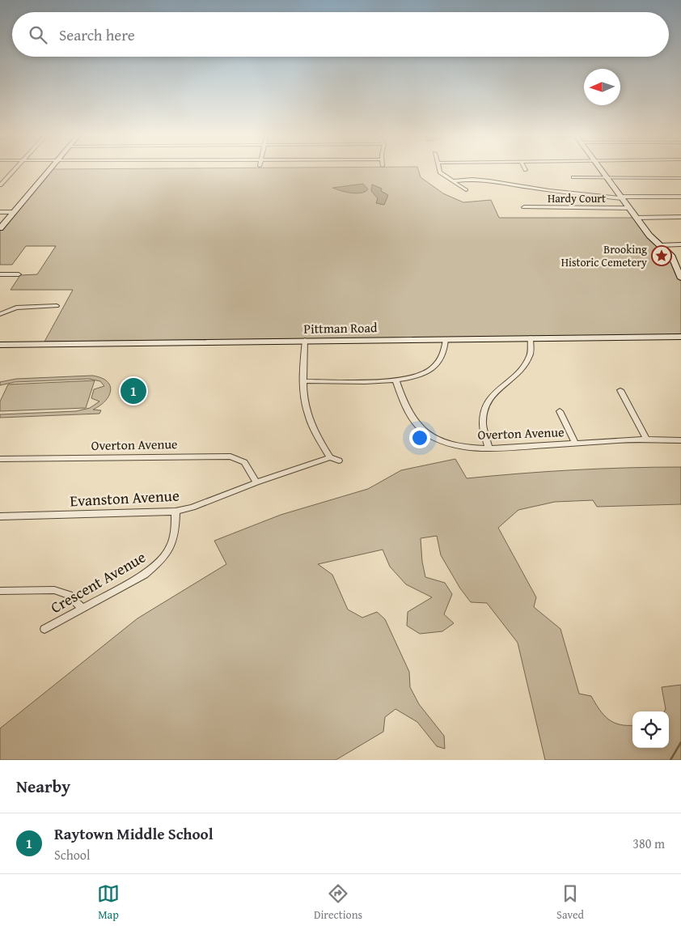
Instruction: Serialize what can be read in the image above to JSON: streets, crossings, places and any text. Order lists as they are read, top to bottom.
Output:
{
  "streets": {
    "street": [
      "Hardy Court",
      "Pittman Road",
      "Overton Avenue",
      "Evanston Avenue",
      "Crescent Avenue"
    ]
  },
  "crossings": [
    ["Overton Avenue", "Evanston Avenue"],
    ["Evanston Avenue", "Crescent Avenue"]
  ],
  "places": {
    "place": ["Brooking Historic Cemetery"]
  },
  "north": "left",
  "page": {
    "search": "Search here",
    "pins": "1",
    "heading": "Nearby",
    "list": [
      {
        "mark": "1",
        "name": "Raytown Middle School",
        "note": "School",
        "value": "380 m"
      }
    ],
    "nav": ["Map", "Directions", "Saved"]
  }
}
